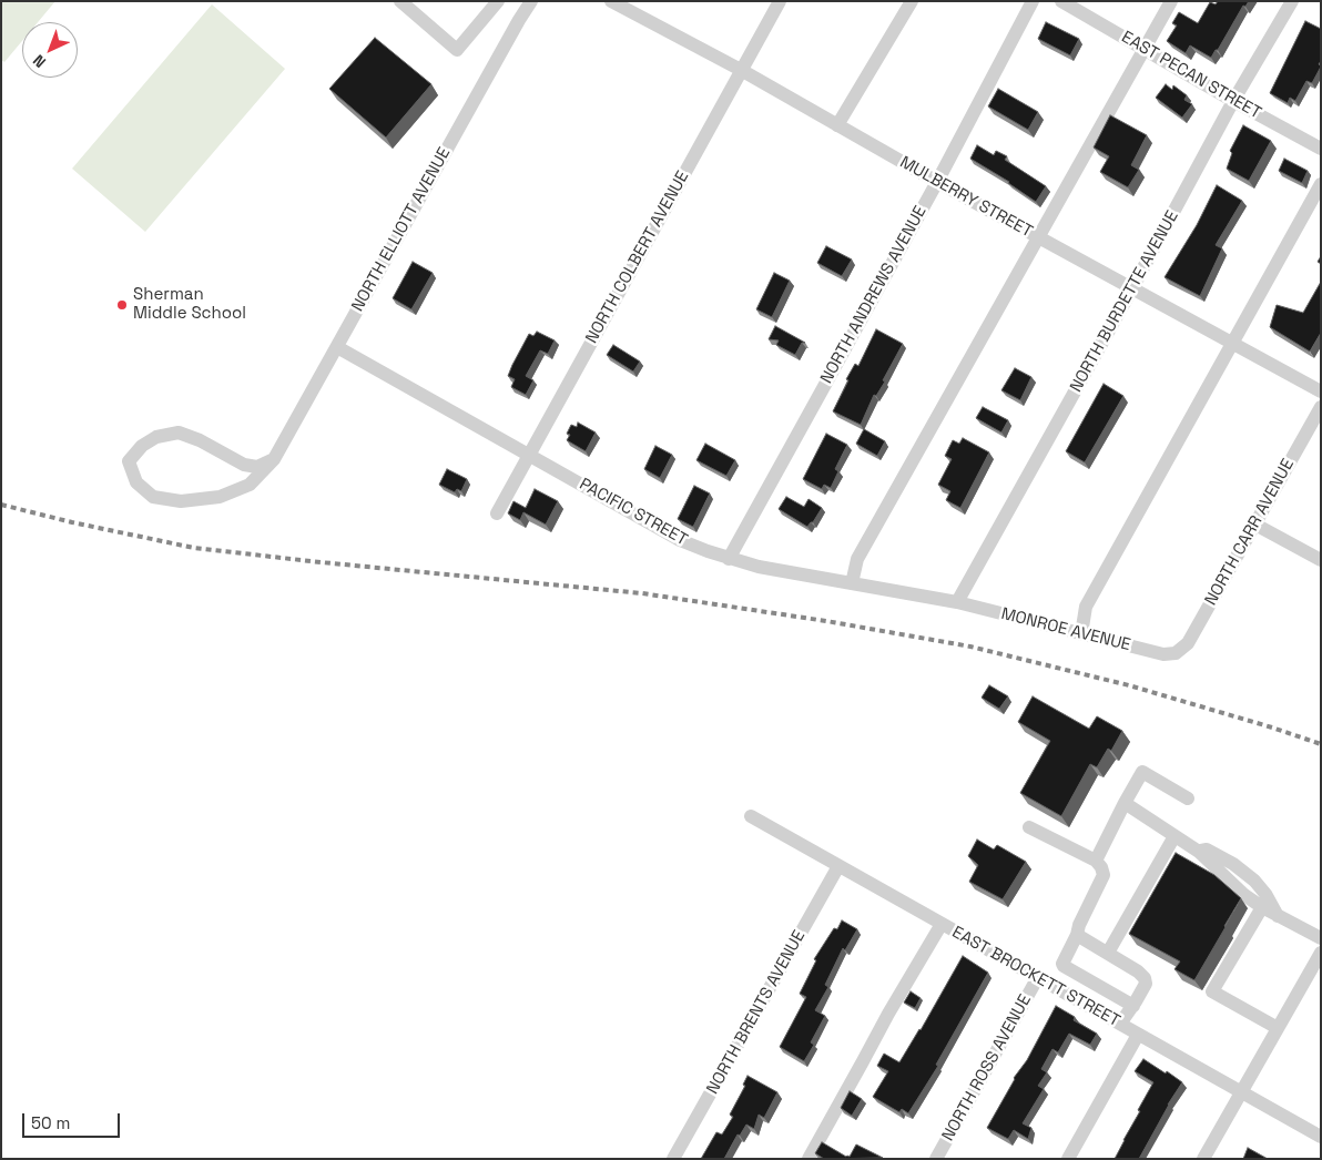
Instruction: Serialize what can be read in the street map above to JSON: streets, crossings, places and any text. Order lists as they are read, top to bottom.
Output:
{
  "streets": {
    "street": [
      "EAST PECAN STREET",
      "MULBERRY STREET",
      "NORTH ELLIOTT AVENUE",
      "NORTH COLBERT AVENUE",
      "NORTH ANDREWS AVENUE",
      "NORTH BURDETTE AVENUE",
      "PACIFIC STREET",
      "NORTH CARR AVENUE",
      "MONROE AVENUE",
      "EAST BROCKETT STREET",
      "NORTH BRENTS AVENUE",
      "NORTH ROSS AVENUE"
    ]
  },
  "crossings": [
    ["EAST PECAN STREET", "NORTH BURDETTE AVENUE"],
    ["MULBERRY STREET", "NORTH COLBERT AVENUE"],
    ["MULBERRY STREET", "NORTH ANDREWS AVENUE"],
    ["MULBERRY STREET", "NORTH BURDETTE AVENUE"],
    ["NORTH ELLIOTT AVENUE", "PACIFIC STREET"],
    ["NORTH COLBERT AVENUE", "PACIFIC STREET"],
    ["NORTH ANDREWS AVENUE", "PACIFIC STREET"],
    ["NORTH BURDETTE AVENUE", "PACIFIC STREET"],
    ["NORTH BURDETTE AVENUE", "MONROE AVENUE"],
    ["PACIFIC STREET", "MONROE AVENUE"],
    ["NORTH CARR AVENUE", "MONROE AVENUE"],
    ["EAST BROCKETT STREET", "NORTH BRENTS AVENUE"],
    ["EAST BROCKETT STREET", "NORTH ROSS AVENUE"]
  ],
  "places": ["Sherman Middle School"],
  "scale_bar": "50 m",
  "north": "bottom left"
}
